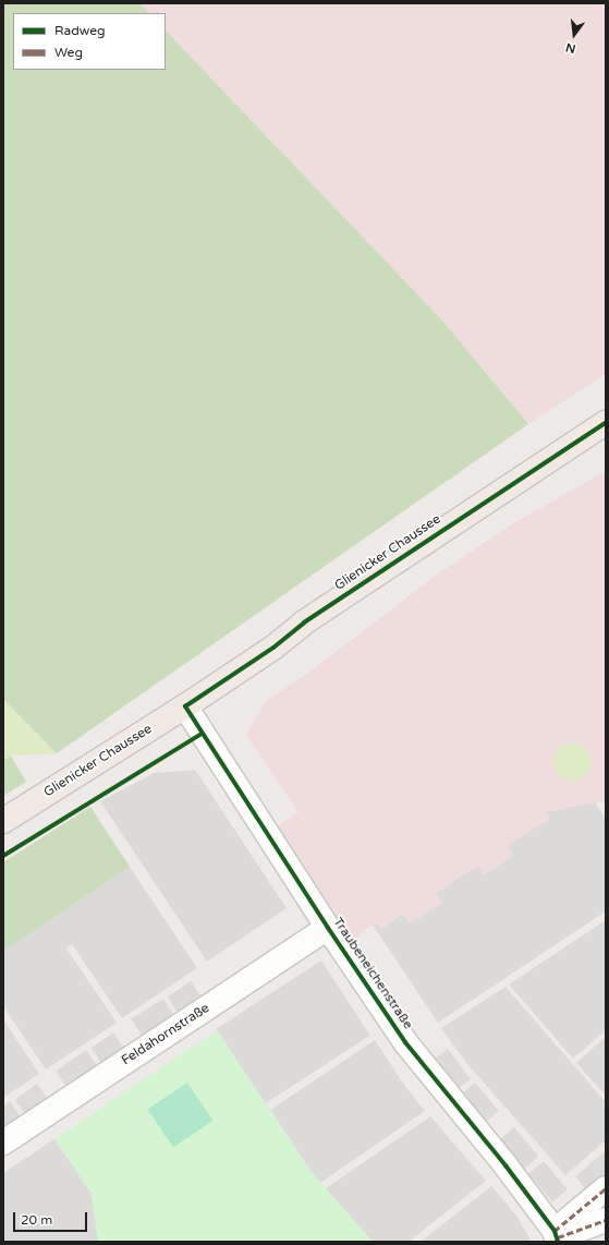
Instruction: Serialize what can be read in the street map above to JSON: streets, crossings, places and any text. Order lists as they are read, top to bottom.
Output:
{
  "streets": {
    "main road": ["Glienicker Chaussee"],
    "street": ["Traubeneichenstraße", "Feldahornstraße"]
  },
  "crossings": [
    ["Glienicker Chaussee", "Traubeneichenstraße"],
    ["Traubeneichenstraße", "Feldahornstraße"]
  ],
  "legend": ["Radweg", "Weg"],
  "scale_bar": "20 m",
  "north": "bottom"
}
